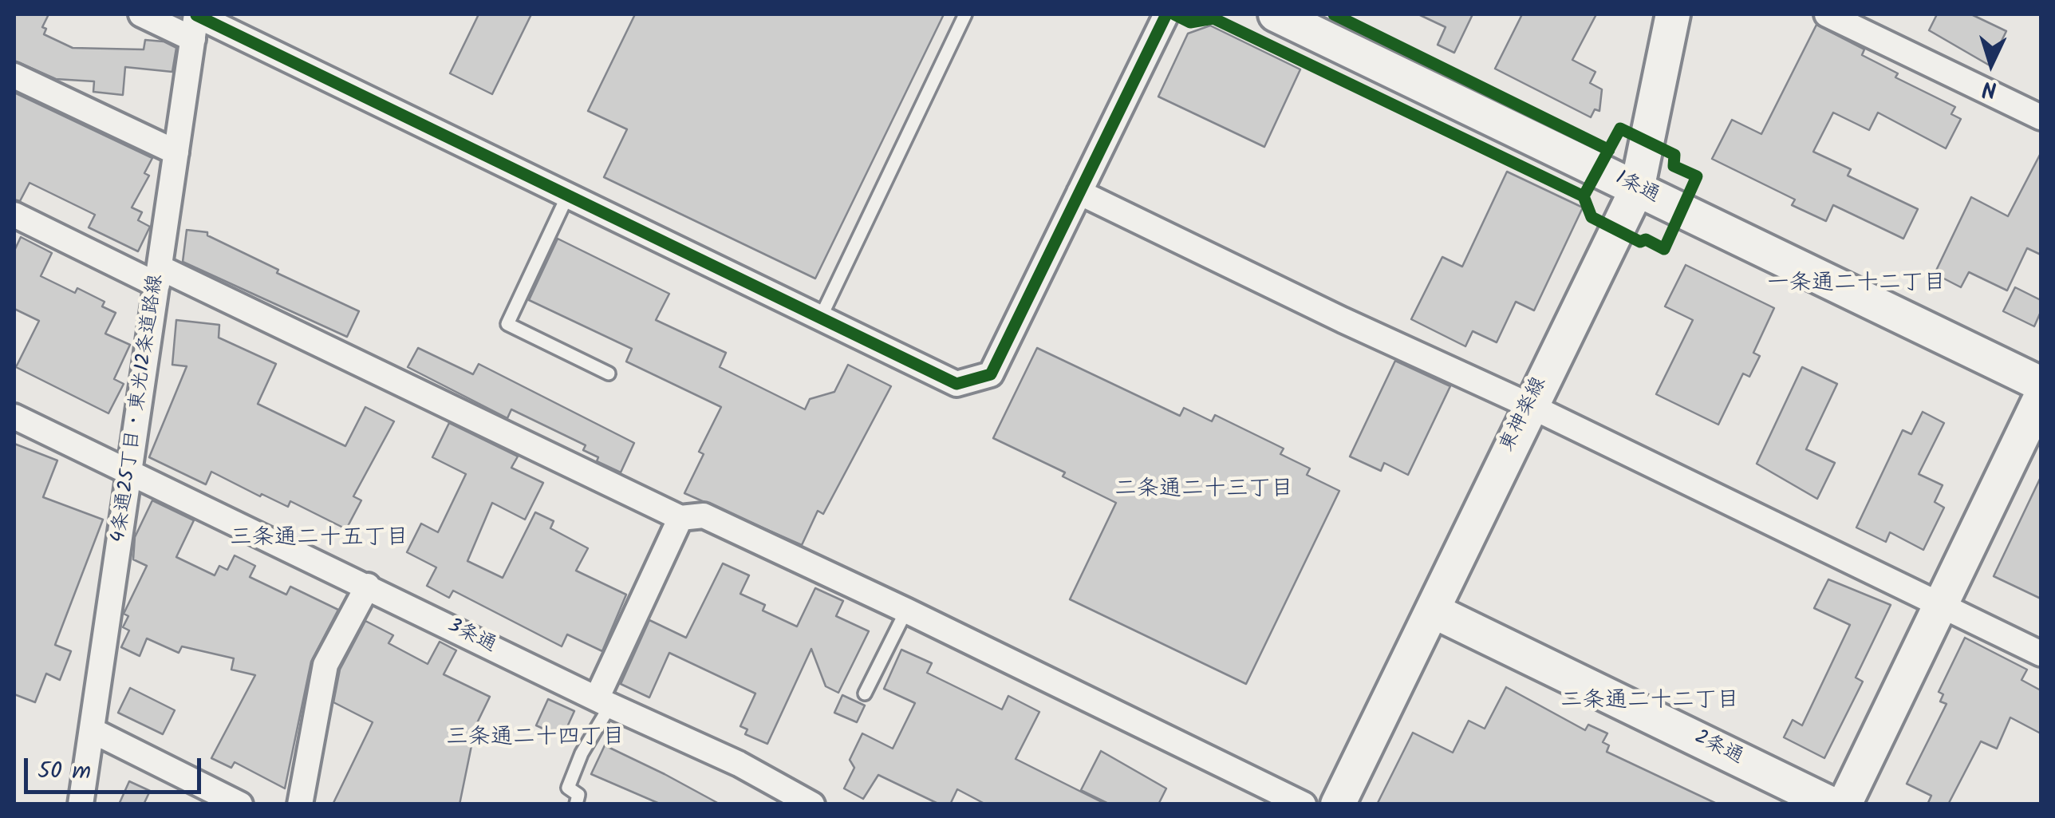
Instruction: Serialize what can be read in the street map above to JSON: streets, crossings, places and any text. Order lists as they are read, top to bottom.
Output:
{
  "streets": {
    "street": [
      "1条通",
      "4条通25丁目・東光12条道路線",
      "東神楽線",
      "3条通",
      "2条通"
    ]
  },
  "crossings": [
    ["1条通", "東神楽線"],
    ["4条通25丁目・東光12条道路線", "3条通"],
    ["東神楽線", "2条通"]
  ],
  "districts": [
    "一条通二十二丁目",
    "二条通二十三丁目",
    "三条通二十五丁目",
    "二条通二十二丁目",
    "三条通二十四丁目"
  ],
  "scale_bar": "50 m",
  "north": "bottom"
}
